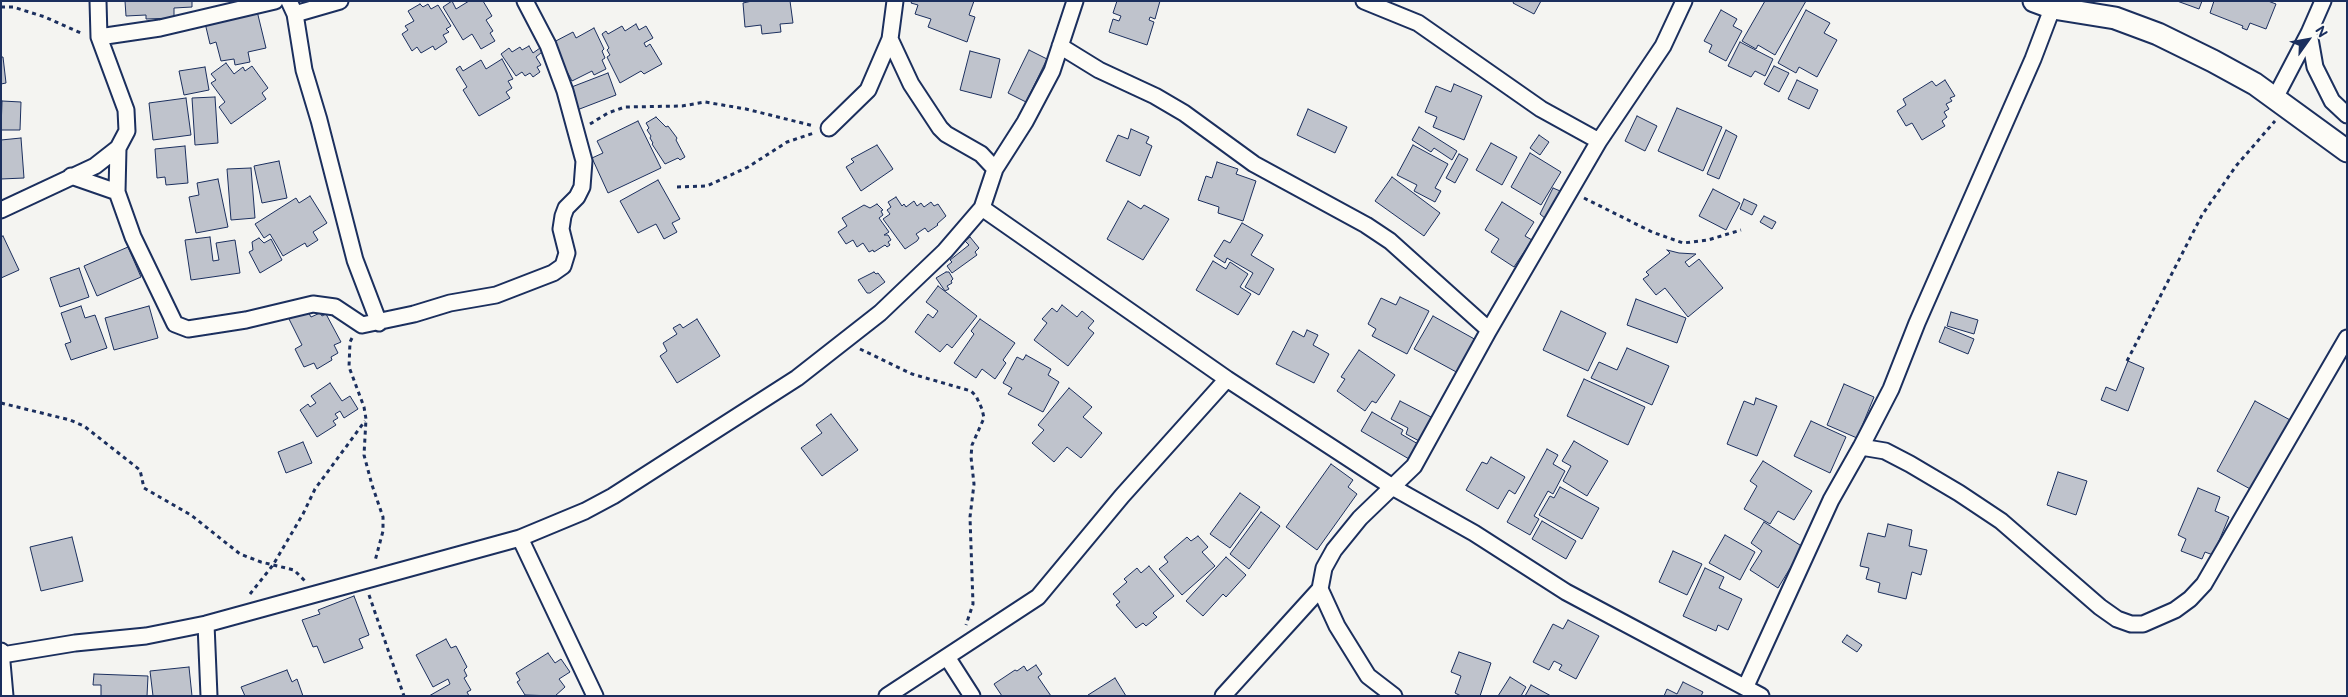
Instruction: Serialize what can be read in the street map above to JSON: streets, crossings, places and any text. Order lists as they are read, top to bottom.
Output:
{
  "north": "top right"
}
